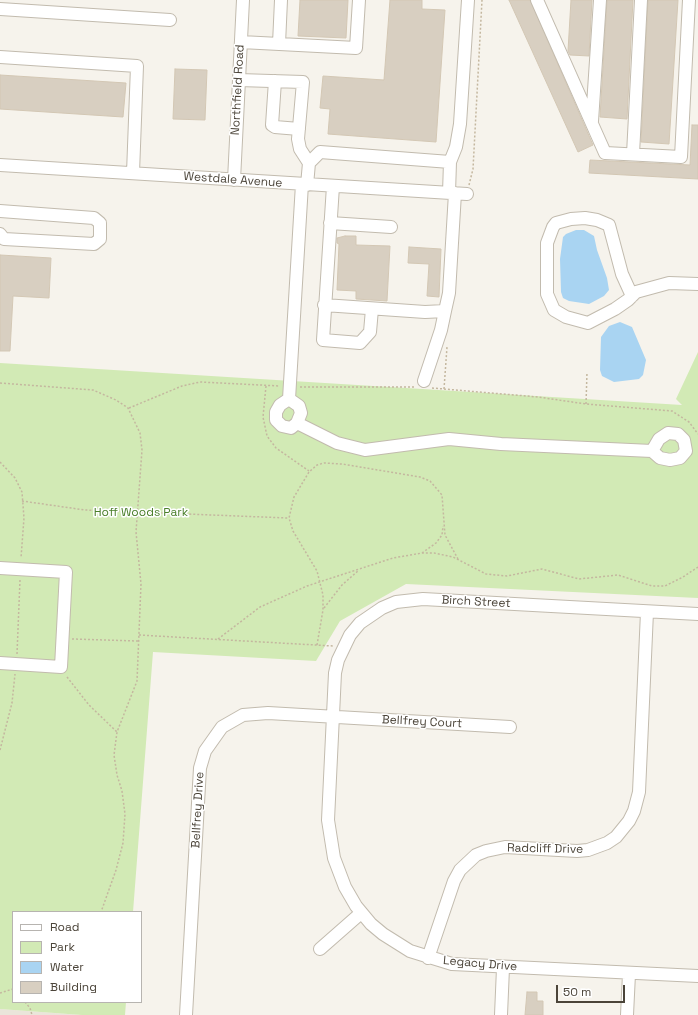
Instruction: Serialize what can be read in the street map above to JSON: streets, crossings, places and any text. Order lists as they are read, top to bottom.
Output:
{
  "streets": {
    "street": [
      "Northfield Road",
      "Westdale Avenue",
      "Birch Street",
      "Bellfrey Court",
      "Bellfrey Drive",
      "Radcliff Drive",
      "Legacy Drive"
    ]
  },
  "crossings": [
    ["Northfield Road", "Westdale Avenue"],
    ["Birch Street", "Bellfrey Court"],
    ["Birch Street", "Bellfrey Drive"],
    ["Birch Street", "Radcliff Drive"],
    ["Birch Street", "Legacy Drive"],
    ["Bellfrey Court", "Bellfrey Drive"],
    ["Bellfrey Court", "Legacy Drive"],
    ["Bellfrey Drive", "Legacy Drive"],
    ["Radcliff Drive", "Legacy Drive"]
  ],
  "parks": ["Hoff Woods Park"],
  "legend": [
    "Road",
    "Park",
    "Water",
    "Building"
  ],
  "scale_bar": "50 m"
}
